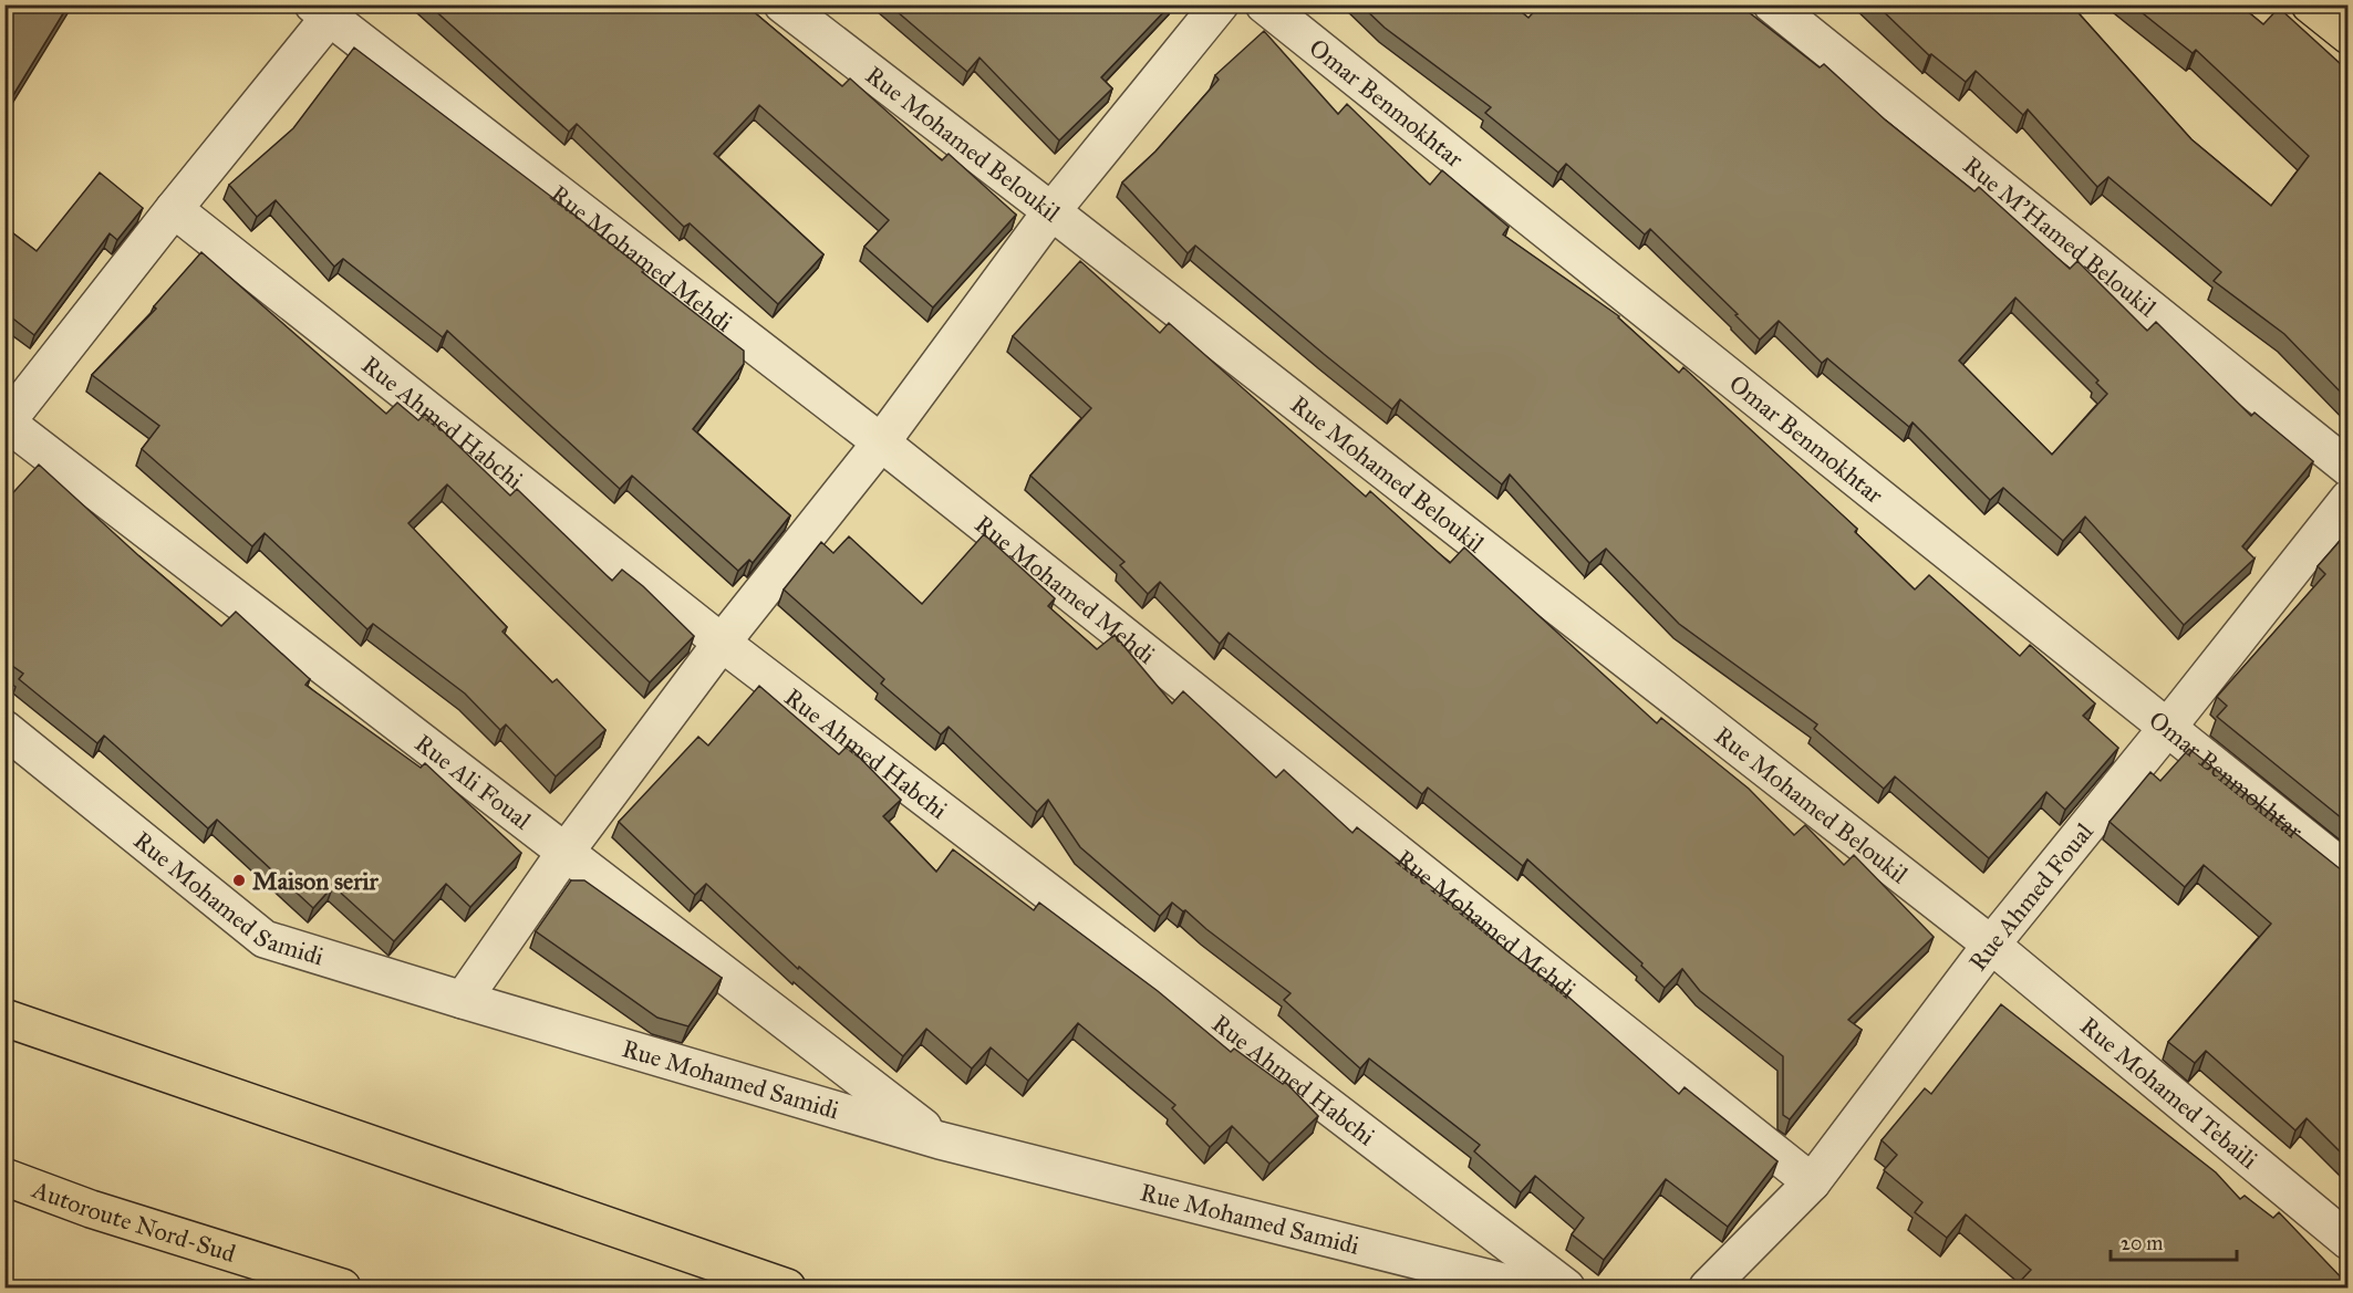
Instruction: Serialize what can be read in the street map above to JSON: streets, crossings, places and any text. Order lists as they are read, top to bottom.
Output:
{
  "streets": {
    "main road": ["Autoroute Nord-Sud"],
    "street": [
      "Omar Benmokhtar",
      "Rue Mohamed Beloukil",
      "Rue M'Hamed Beloukil",
      "Rue Mohamed Mehdi",
      "Rue Ahmed Habchi",
      "Rue Ali Foual",
      "Rue Mohamed Samidi",
      "Rue Ahmed Foual",
      "Rue Mohamed Tebaili"
    ]
  },
  "crossings": [
    ["Omar Benmokhtar", "Rue Ahmed Foual"],
    ["Rue Mohamed Beloukil", "Rue Ahmed Foual"],
    ["Rue Mohamed Beloukil", "Rue Mohamed Tebaili"],
    ["Rue Mohamed Mehdi", "Rue Ahmed Foual"],
    ["Rue Ali Foual", "Rue Mohamed Samidi"],
    ["Rue Ahmed Foual", "Rue Mohamed Tebaili"]
  ],
  "places": ["Maison serir"],
  "scale_bar": "20 m"
}
